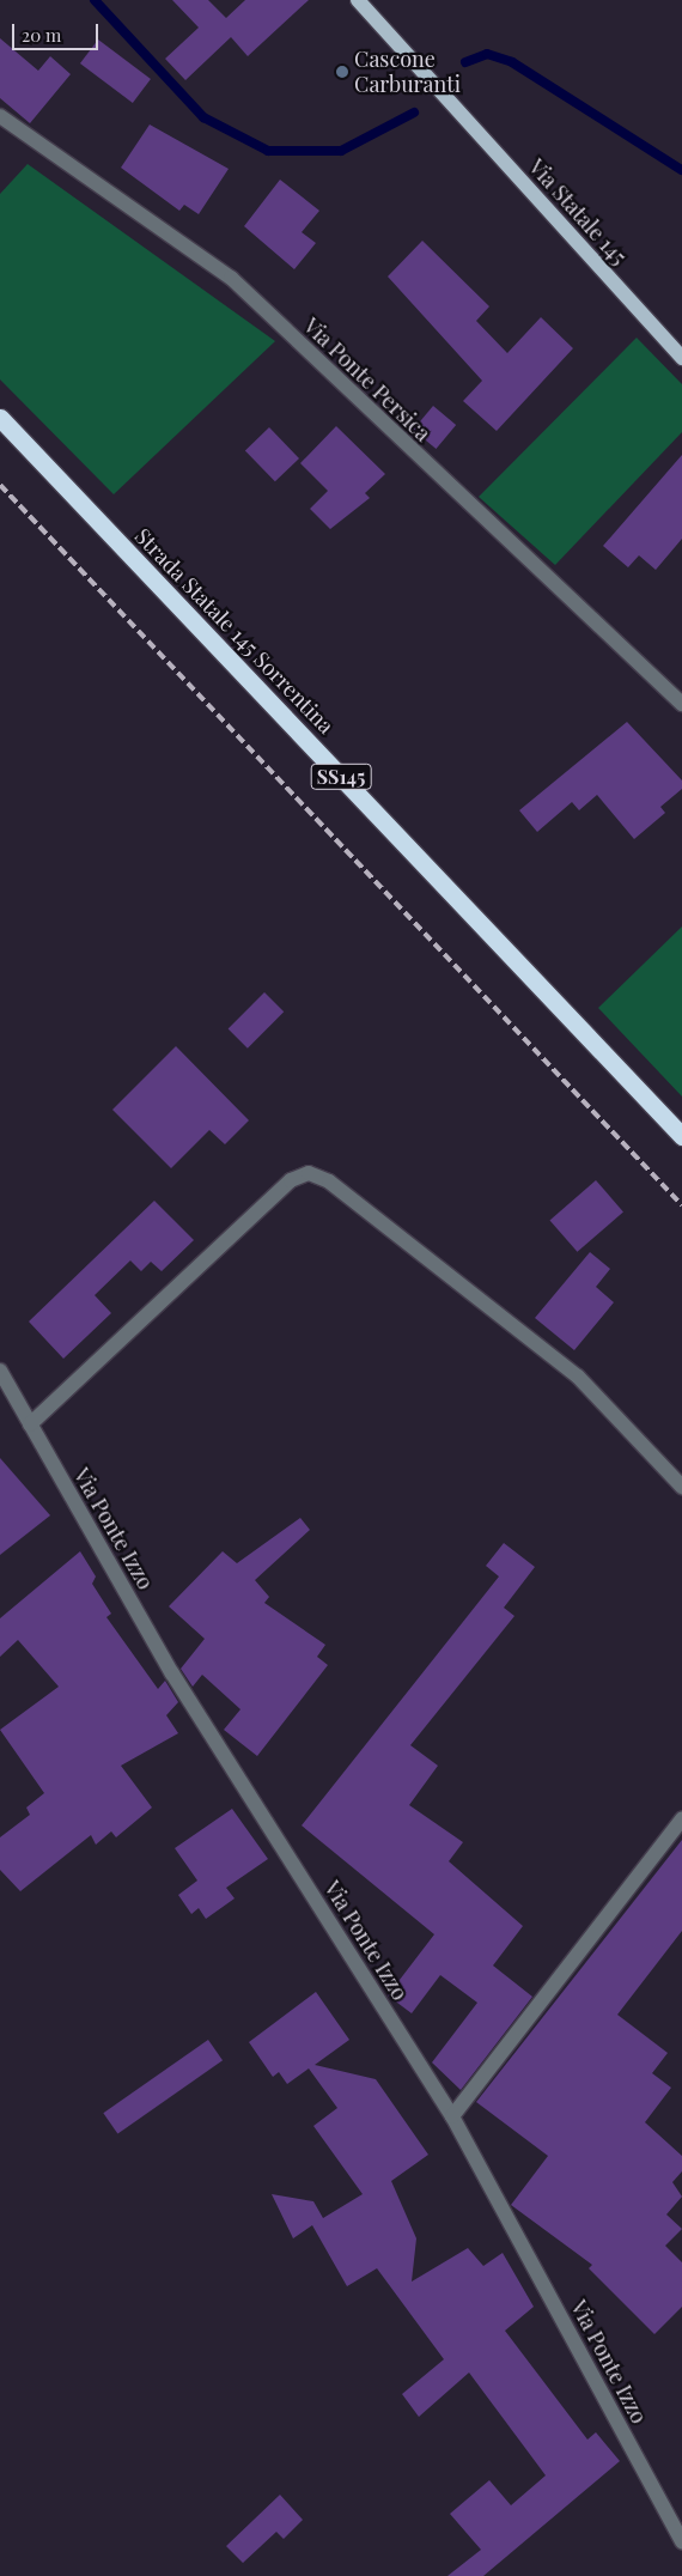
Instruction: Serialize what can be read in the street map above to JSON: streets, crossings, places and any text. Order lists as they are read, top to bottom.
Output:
{
  "streets": {
    "highway": ["Strada Statale 145 Sorrentina", "SS145"],
    "main road": ["Via Statale 145"],
    "street": ["Via Ponte Persica", "Via Ponte Izzo"]
  },
  "places": ["Cascone Carburanti"],
  "scale_bar": "20 m"
}
